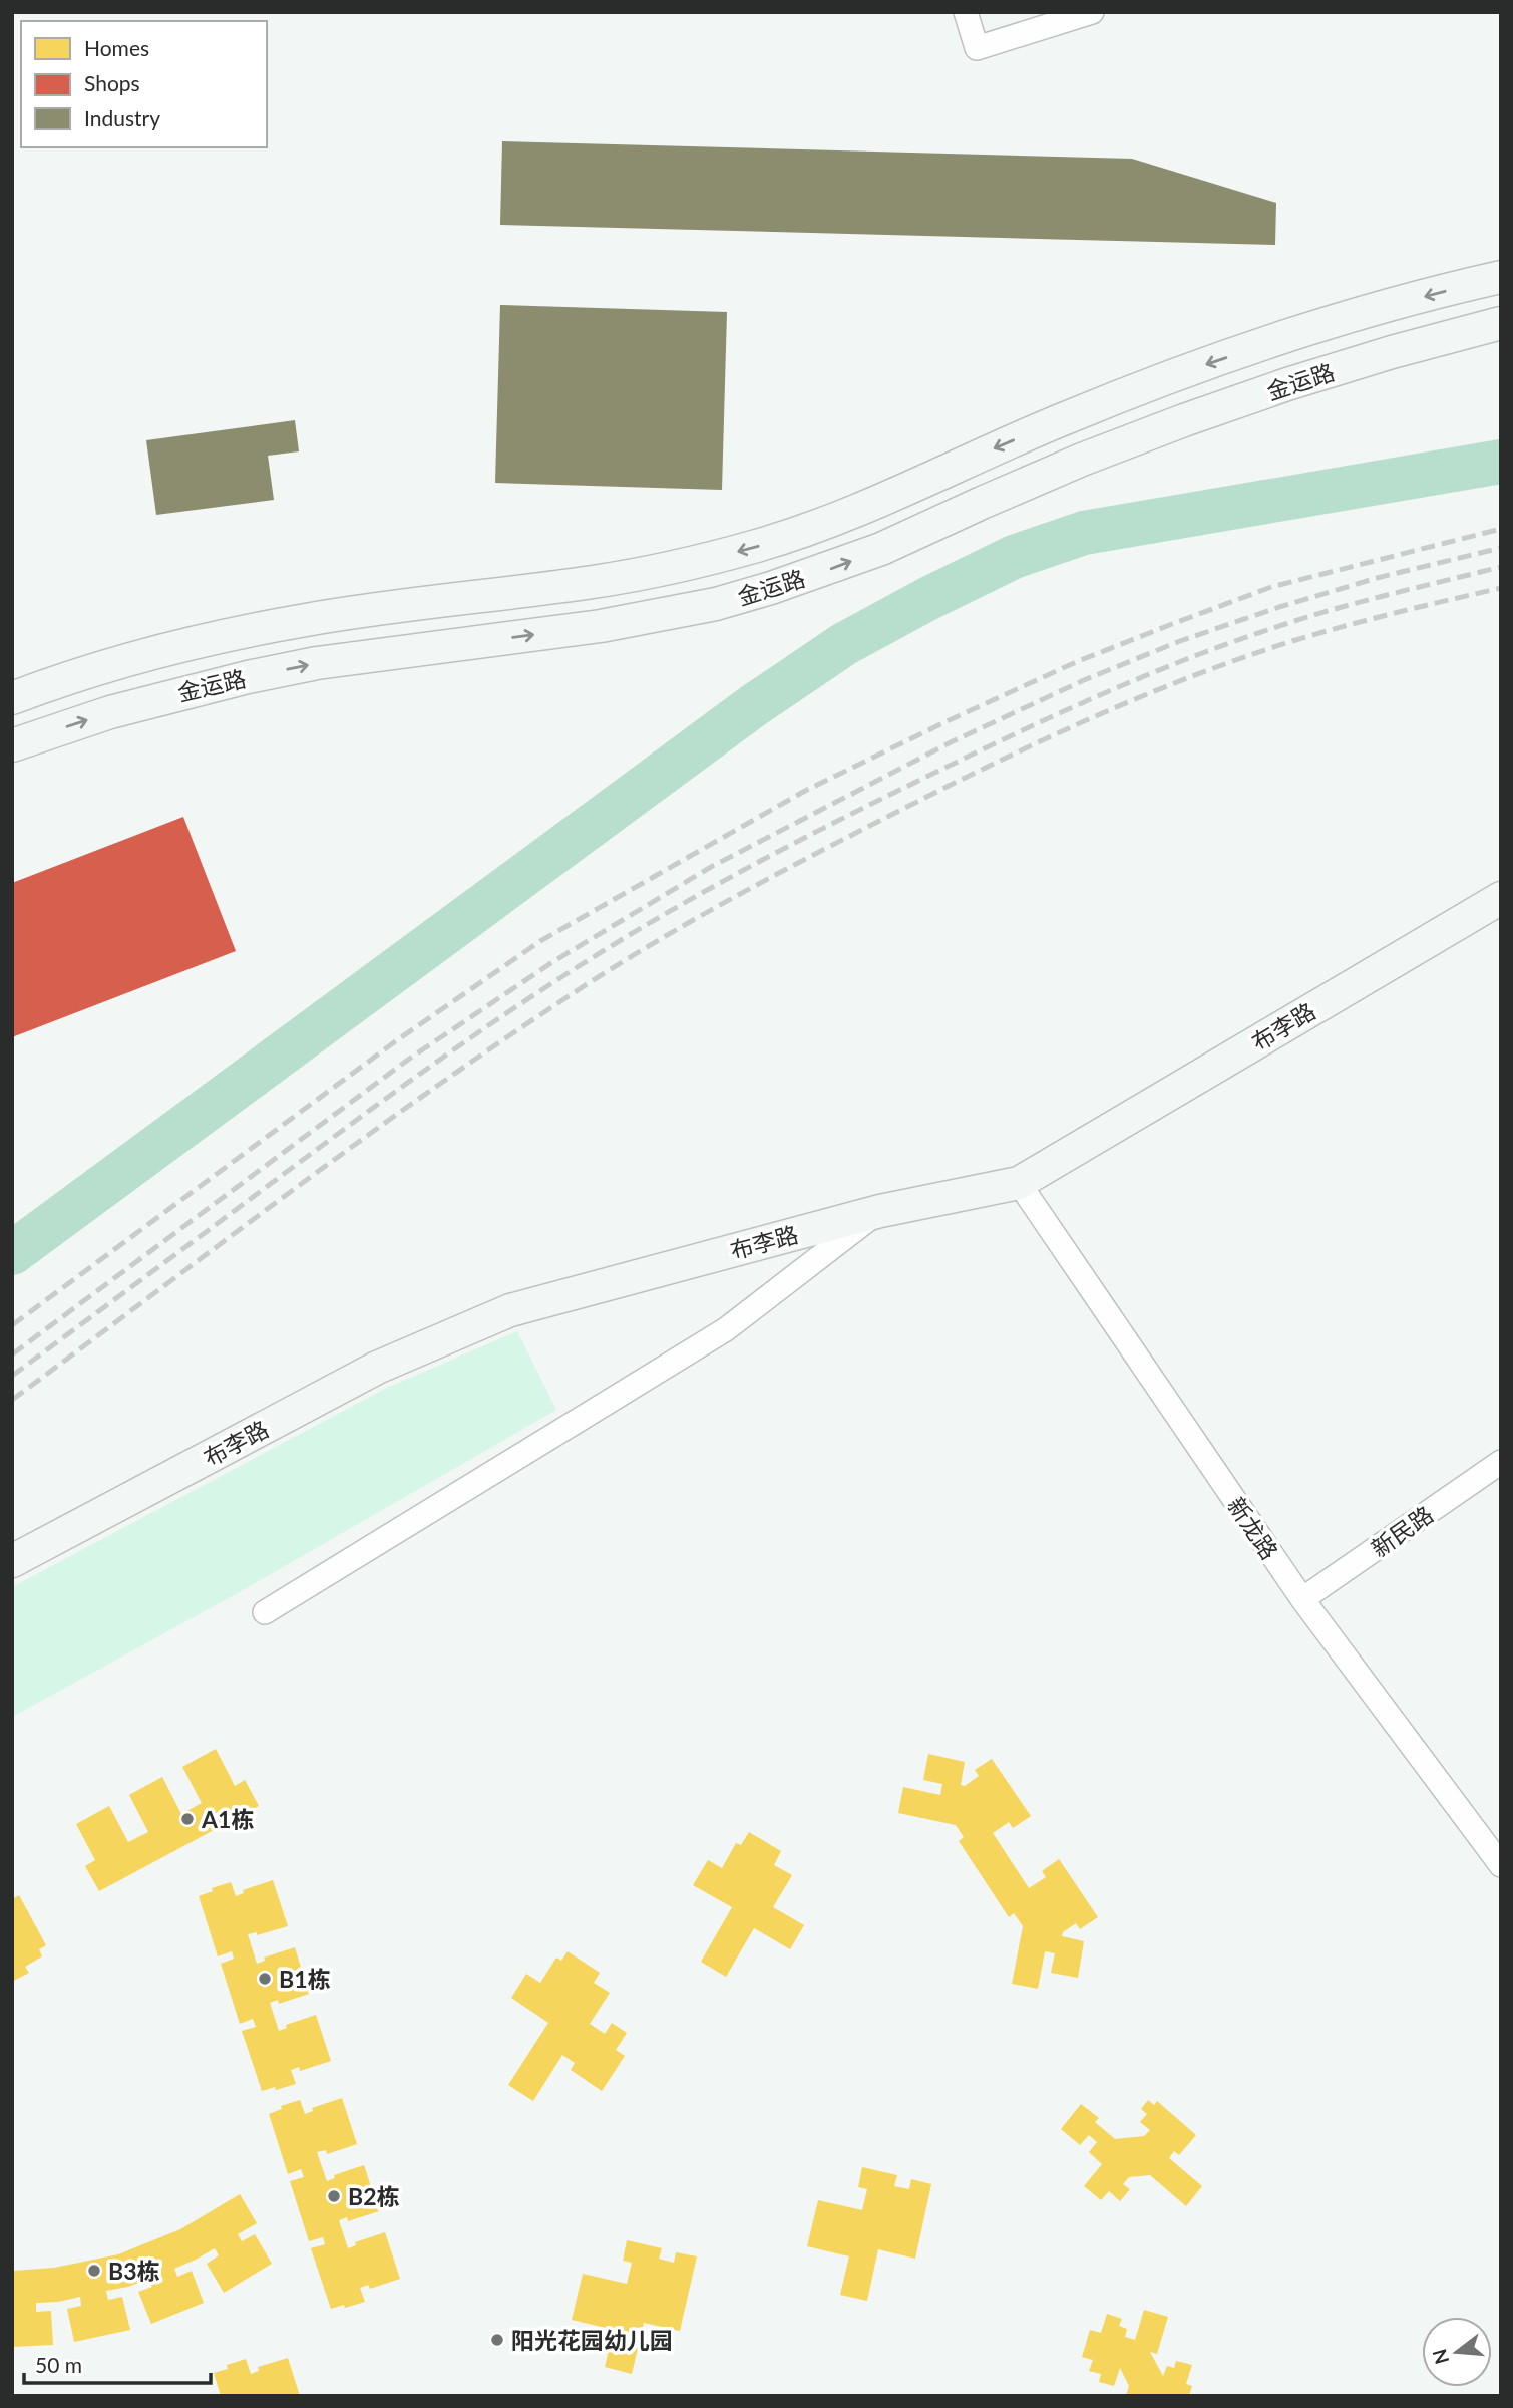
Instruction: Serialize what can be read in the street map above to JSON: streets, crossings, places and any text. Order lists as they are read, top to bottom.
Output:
{
  "streets": {
    "main road": ["金运路", "布李路"],
    "street": ["新龙路", "新民路"]
  },
  "crossings": [
    ["布李路", "新龙路"],
    ["新龙路", "新民路"]
  ],
  "places": [
    "A1栋",
    "B1栋",
    "B2栋",
    "B3栋",
    "阳光花园幼儿园"
  ],
  "legend": ["Homes", "Shops", "Industry"],
  "scale_bar": "50 m",
  "north": "left"
}
